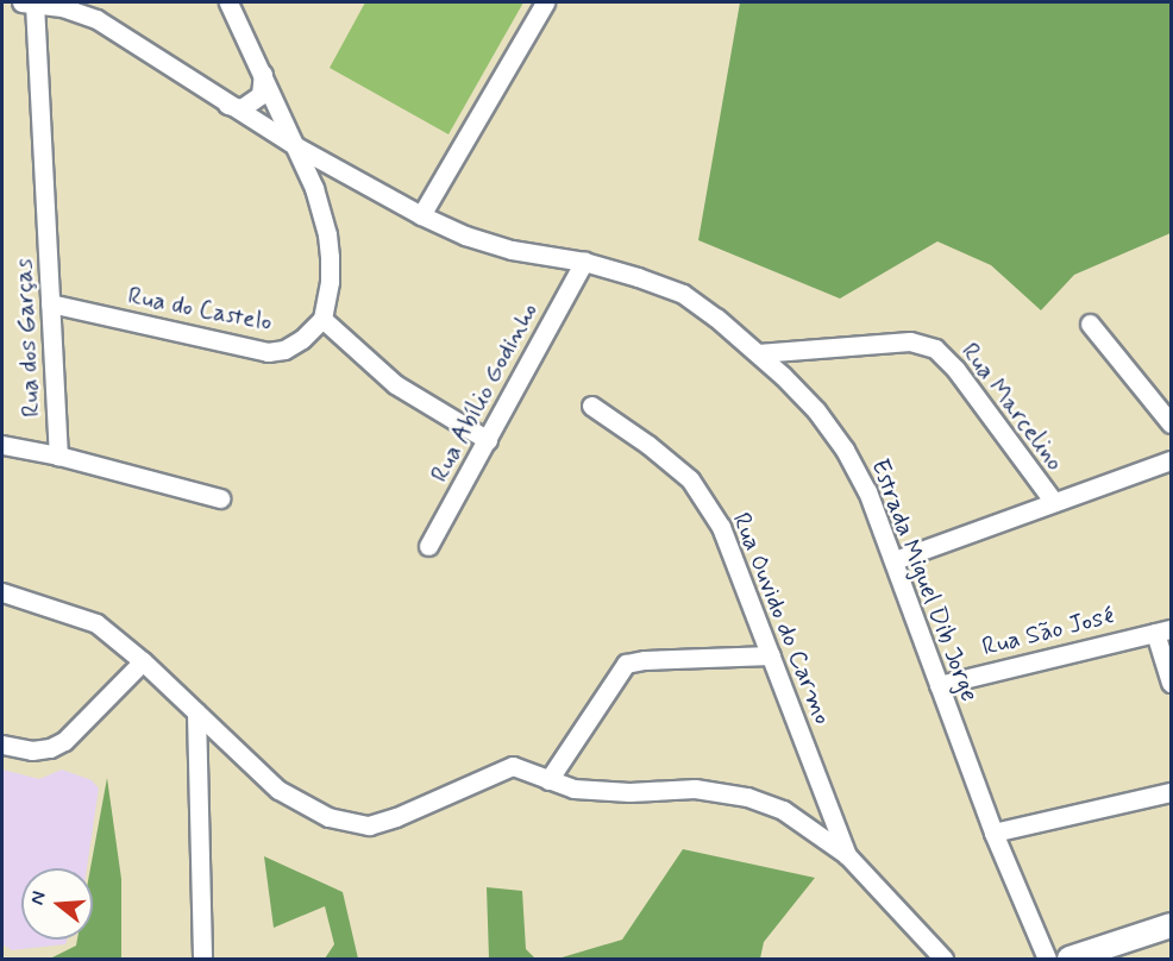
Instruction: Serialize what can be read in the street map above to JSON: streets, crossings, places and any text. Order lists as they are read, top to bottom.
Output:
{
  "streets": {
    "street": [
      "Rua do Castelo",
      "Rua dos Garças",
      "Rua Abílio Godinho",
      "Rua Marcelino",
      "Estrada Miguel Dib Jorge",
      "Rua Ouvido do Carmo",
      "Rua São José"
    ]
  },
  "crossings": [
    ["Rua do Castelo", "Rua dos Garças"],
    ["Rua dos Garças", "Estrada Miguel Dib Jorge"],
    ["Rua Abílio Godinho", "Estrada Miguel Dib Jorge"],
    ["Rua Marcelino", "Estrada Miguel Dib Jorge"],
    ["Estrada Miguel Dib Jorge", "Rua São José"]
  ],
  "north": "left"
}
